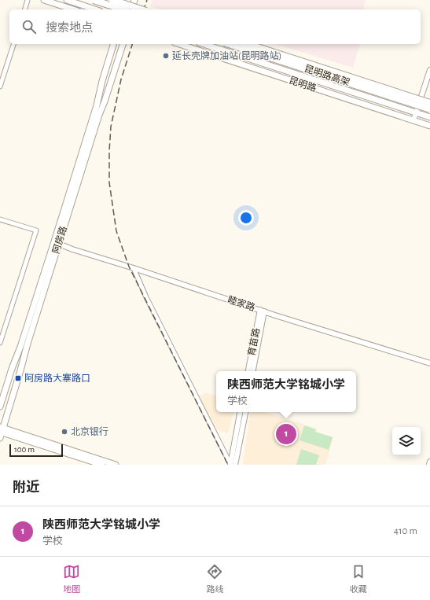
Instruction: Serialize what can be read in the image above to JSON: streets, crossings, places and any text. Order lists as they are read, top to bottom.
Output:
{
  "streets": {
    "highway": ["昆明路高架"],
    "main road": ["昆明路", "阿房路"],
    "street": ["睦家路", "育苗路"]
  },
  "crossings": [
    ["阿房路", "睦家路"],
    ["睦家路", "育苗路"]
  ],
  "places": {
    "other": ["延长壳牌加油站(昆明路站)", "北京银行"],
    "transit": ["阿房路大寨路口"]
  },
  "scale_bar": "100 m",
  "page": {
    "search": "搜索地点",
    "popup": ["陕西师范大学铭城小学", "学校"],
    "pins": "1",
    "scale": "100 m",
    "heading": "附近",
    "list": [
      {
        "mark": "1",
        "name": "陕西师范大学铭城小学",
        "note": "学校",
        "value": "410 m"
      }
    ],
    "nav": ["地图", "路线", "收藏"]
  }
}
